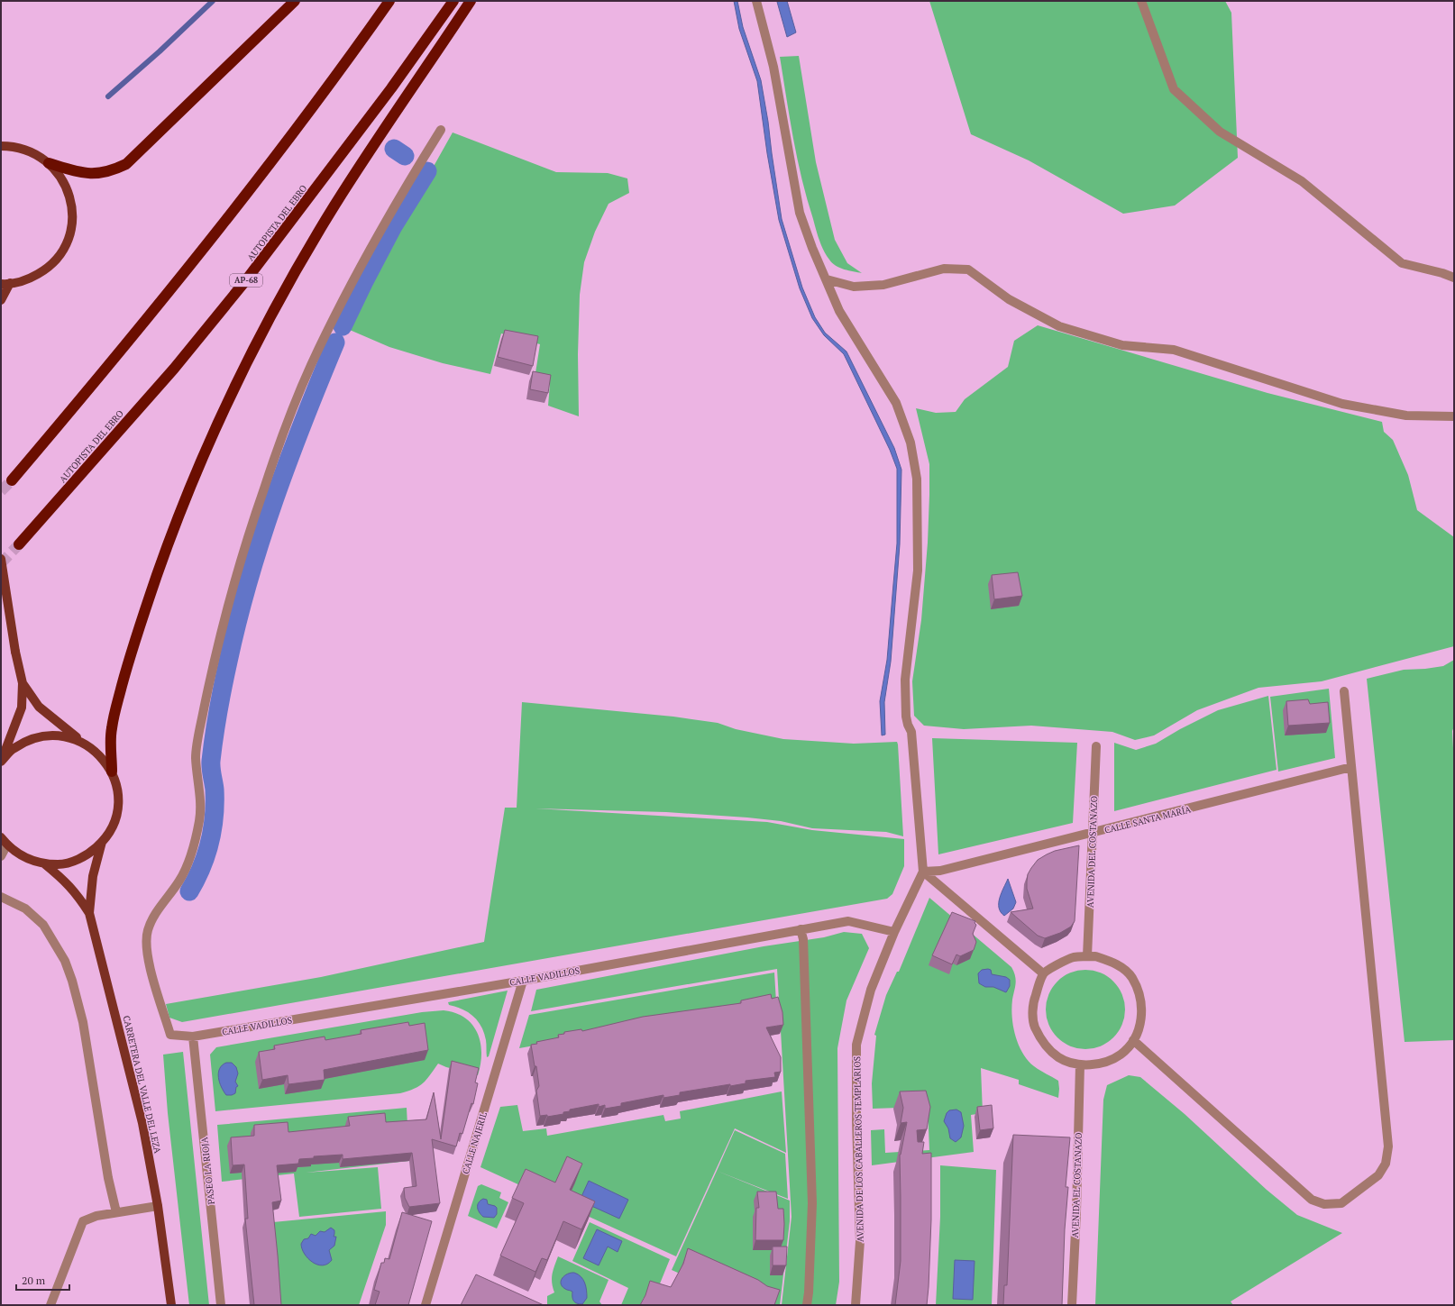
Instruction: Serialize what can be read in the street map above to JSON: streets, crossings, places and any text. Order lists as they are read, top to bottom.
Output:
{
  "streets": {
    "highway": ["AUTOPISTA DEL EBRO", "AP-68"],
    "main road": ["CARRETERA DEL VALLE DEL LEZA"],
    "street": [
      "CALLE SANTA MARÍA",
      "AVENIDA DEL COSTANAZO",
      "CALLE VADILLOS",
      "CALLE NAJERIL",
      "AVENIDA DE LOS CABALLEROS TEMPLARIOS",
      "PASEO LA RIOJA",
      "AVENIDA EL COSTANAZO"
    ]
  },
  "crossings": [
    ["CALLE SANTA MARÍA", "AVENIDA DEL COSTANAZO"],
    ["CALLE SANTA MARÍA", "AVENIDA DE LOS CABALLEROS TEMPLARIOS"],
    ["AVENIDA DEL COSTANAZO", "AVENIDA EL COSTANAZO"],
    ["CALLE VADILLOS", "CALLE NAJERIL"],
    ["CALLE VADILLOS", "AVENIDA DE LOS CABALLEROS TEMPLARIOS"],
    ["CALLE VADILLOS", "PASEO LA RIOJA"]
  ],
  "scale_bar": "20 m"
}
